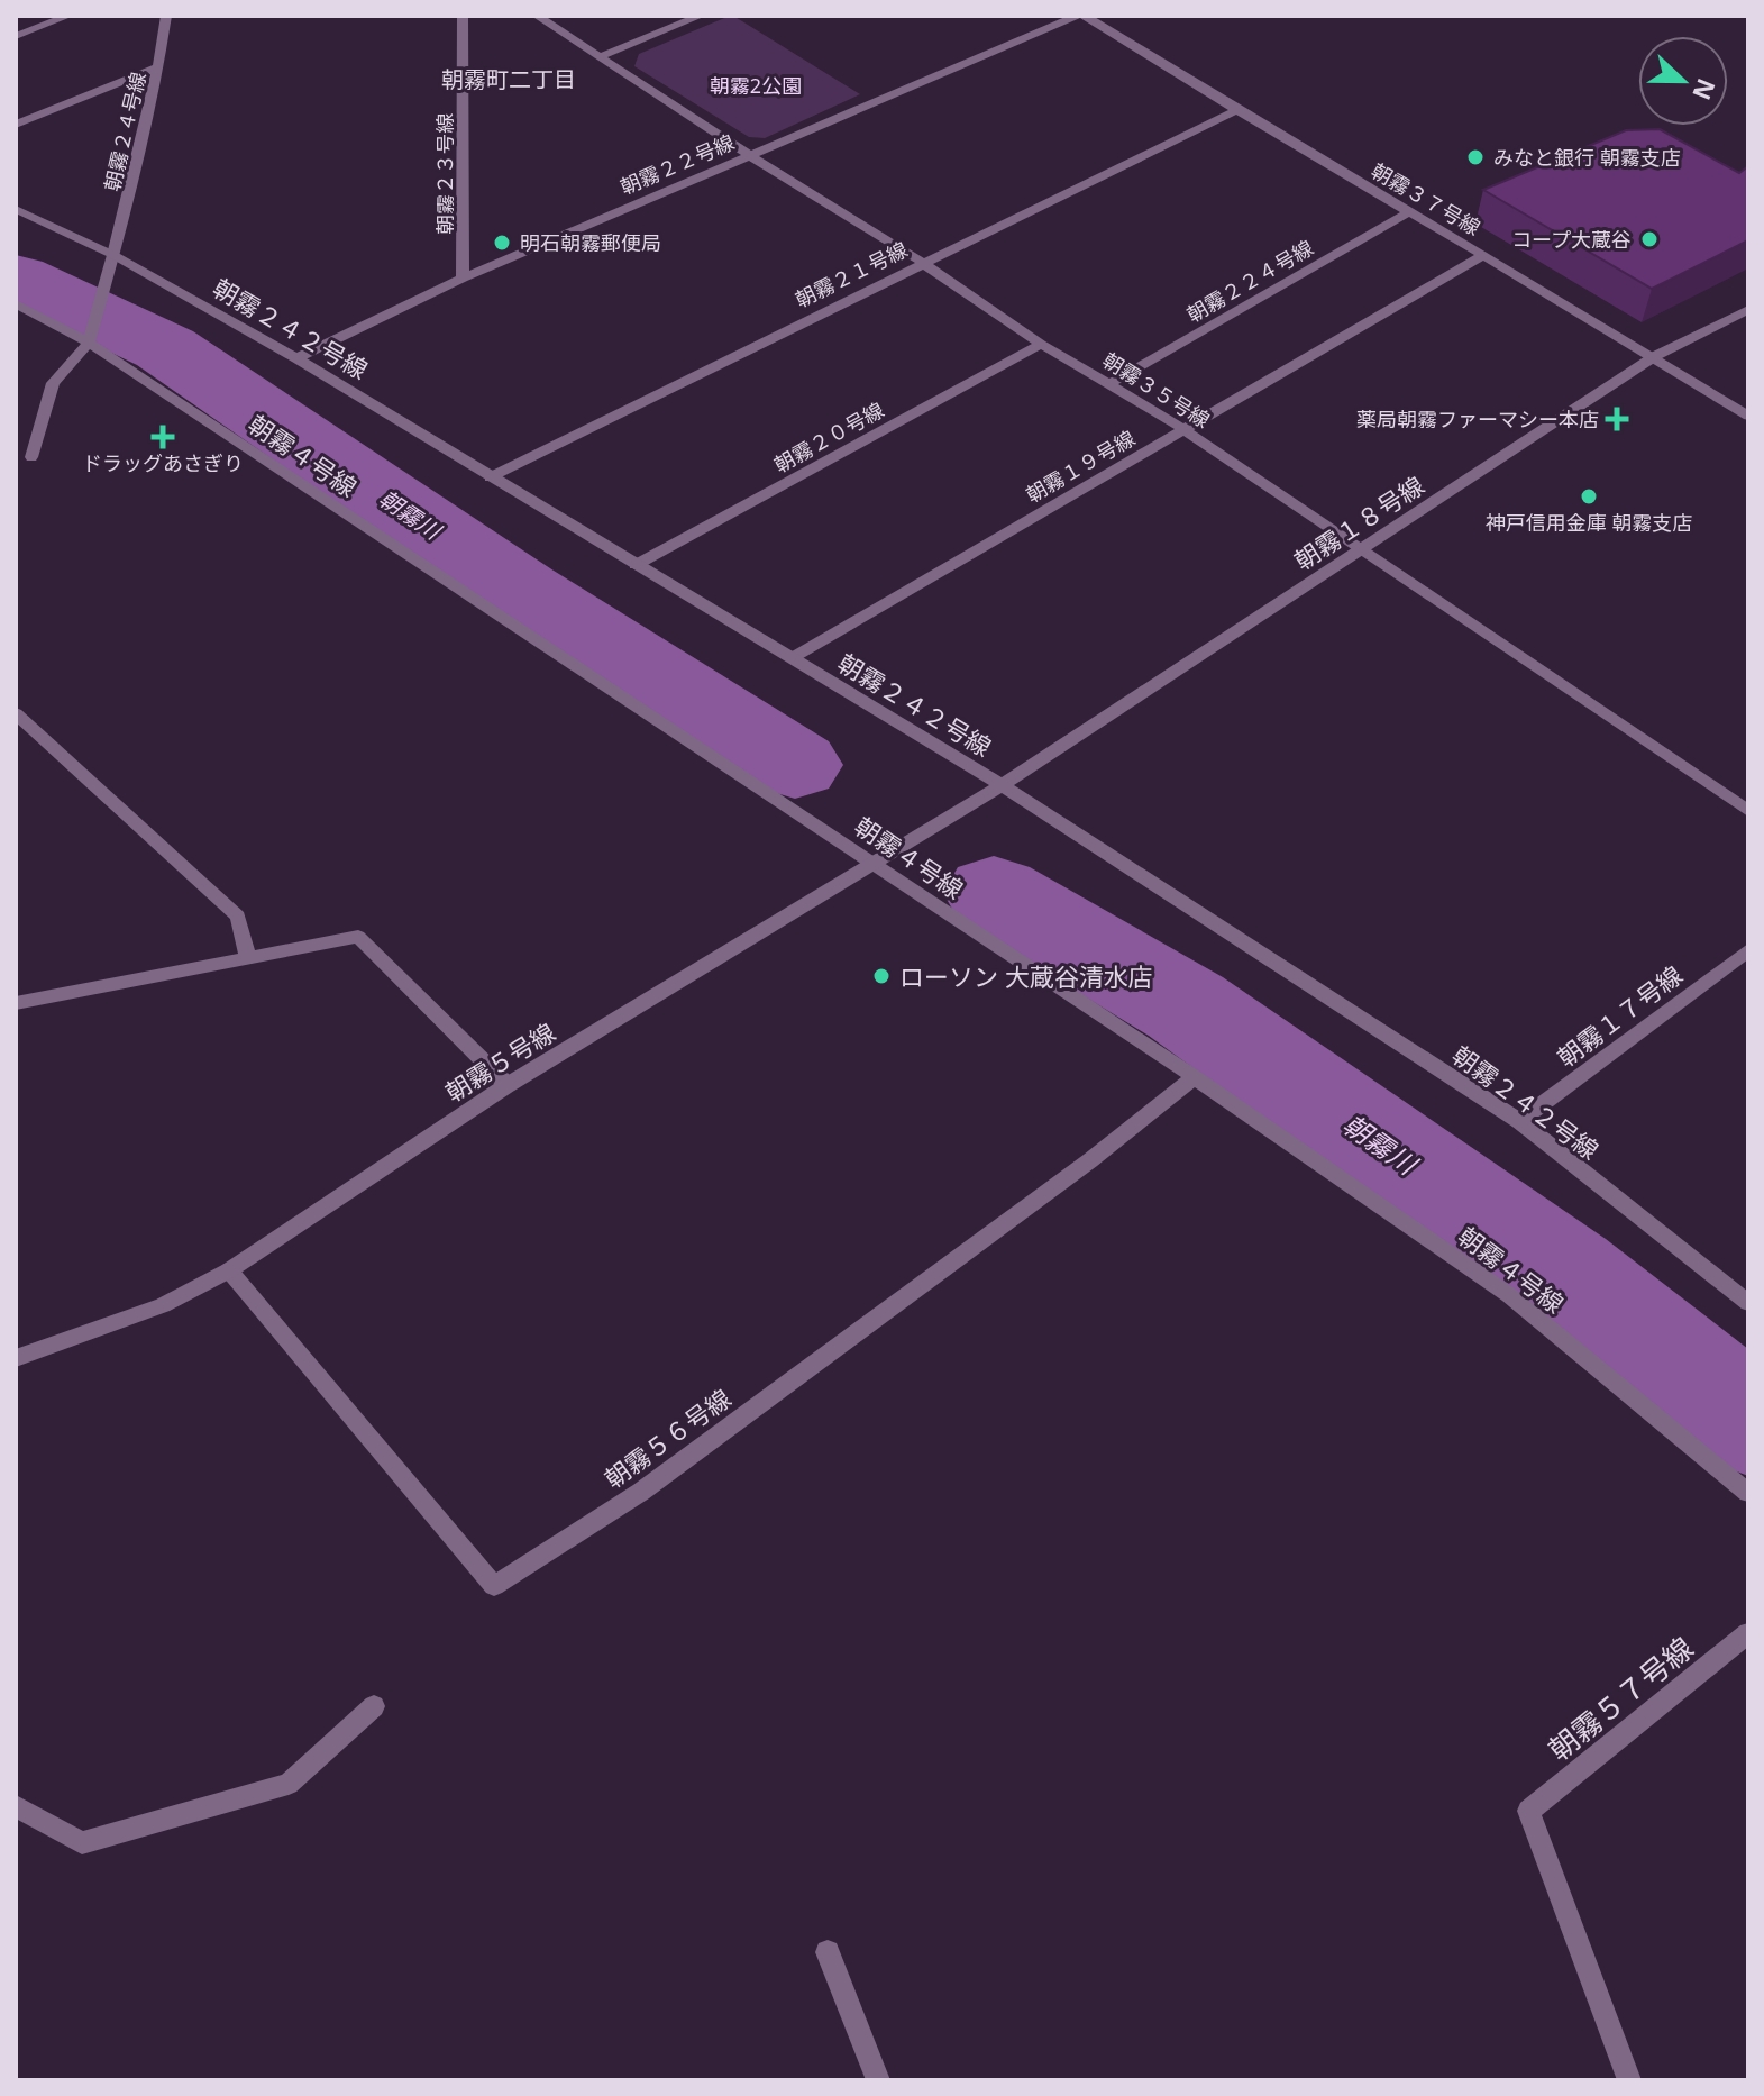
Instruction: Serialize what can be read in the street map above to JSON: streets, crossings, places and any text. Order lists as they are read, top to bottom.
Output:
{
  "streets": {
    "street": [
      "朝霧２４号線",
      "朝霧２２号線",
      "朝霧２３号線",
      "朝霧３７号線",
      "朝霧２１号線",
      "朝霧２２４号線",
      "朝霧２４２号線",
      "朝霧３５号線",
      "朝霧２０号線",
      "朝霧４号線",
      "朝霧１９号線",
      "朝霧１８号線",
      "朝霧１７号線",
      "朝霧５号線",
      "朝霧５６号線",
      "朝霧５７号線"
    ]
  },
  "crossings": [
    ["朝霧２４号線", "朝霧２４２号線"],
    ["朝霧２４号線", "朝霧４号線"],
    ["朝霧２２号線", "朝霧２３号線"],
    ["朝霧２２号線", "朝霧２４２号線"],
    ["朝霧２２号線", "朝霧３５号線"],
    ["朝霧３７号線", "朝霧２１号線"],
    ["朝霧３７号線", "朝霧２２４号線"],
    ["朝霧３７号線", "朝霧１９号線"],
    ["朝霧３７号線", "朝霧１８号線"],
    ["朝霧２１号線", "朝霧２４２号線"],
    ["朝霧２１号線", "朝霧３５号線"],
    ["朝霧２２４号線", "朝霧３５号線"],
    ["朝霧２４２号線", "朝霧２０号線"],
    ["朝霧２４２号線", "朝霧１９号線"],
    ["朝霧２４２号線", "朝霧１８号線"],
    ["朝霧２４２号線", "朝霧１７号線"],
    ["朝霧２４２号線", "朝霧５号線"],
    ["朝霧３５号線", "朝霧２０号線"],
    ["朝霧３５号線", "朝霧１９号線"],
    ["朝霧３５号線", "朝霧１８号線"],
    ["朝霧４号線", "朝霧５号線"],
    ["朝霧４号線", "朝霧５６号線"],
    ["朝霧１８号線", "朝霧５号線"],
    ["朝霧５号線", "朝霧５６号線"]
  ],
  "districts": ["朝霧町二丁目"],
  "water": ["朝霧川"],
  "parks": ["朝霧2公園"],
  "places": {
    "other": [
      "みなと銀行 朝霧支店",
      "コープ大蔵谷",
      "明石朝霧郵便局",
      "神戸信用金庫 朝霧支店",
      "ローソン 大蔵谷清水店"
    ],
    "health": ["薬局朝霧ファーマシー本店", "ドラッグあさぎり"]
  },
  "north": "right"
}
